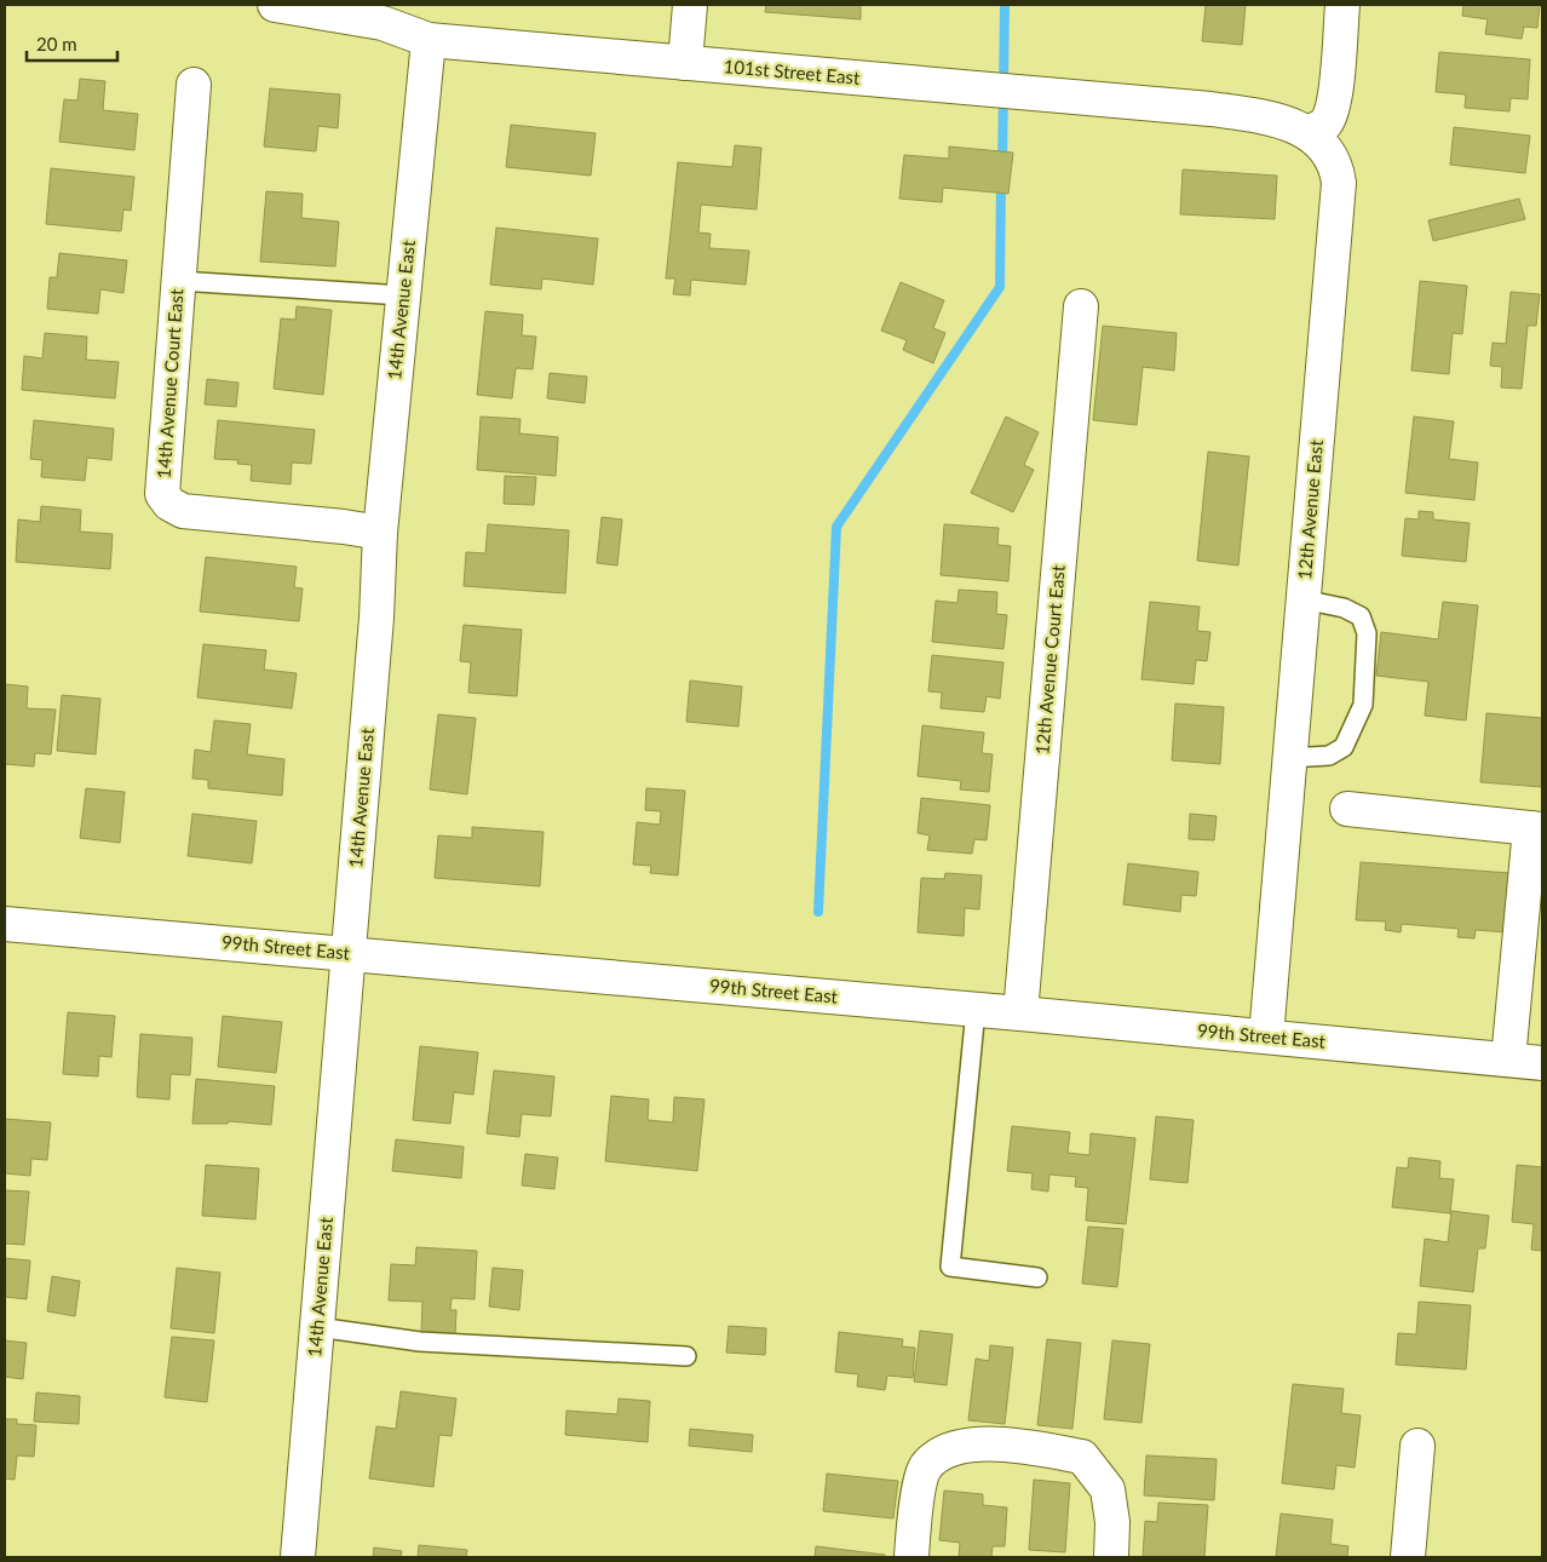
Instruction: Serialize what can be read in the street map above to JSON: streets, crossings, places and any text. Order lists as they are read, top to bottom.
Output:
{
  "streets": {
    "street": [
      "101st Street East",
      "14th Avenue East",
      "14th Avenue Court East",
      "12th Avenue East",
      "12th Avenue Court East",
      "99th Street East"
    ]
  },
  "crossings": [
    ["101st Street East", "14th Avenue East"],
    ["101st Street East", "12th Avenue East"],
    ["14th Avenue East", "14th Avenue Court East"],
    ["14th Avenue East", "99th Street East"],
    ["12th Avenue East", "99th Street East"],
    ["12th Avenue Court East", "99th Street East"]
  ],
  "scale_bar": "20 m"
}
